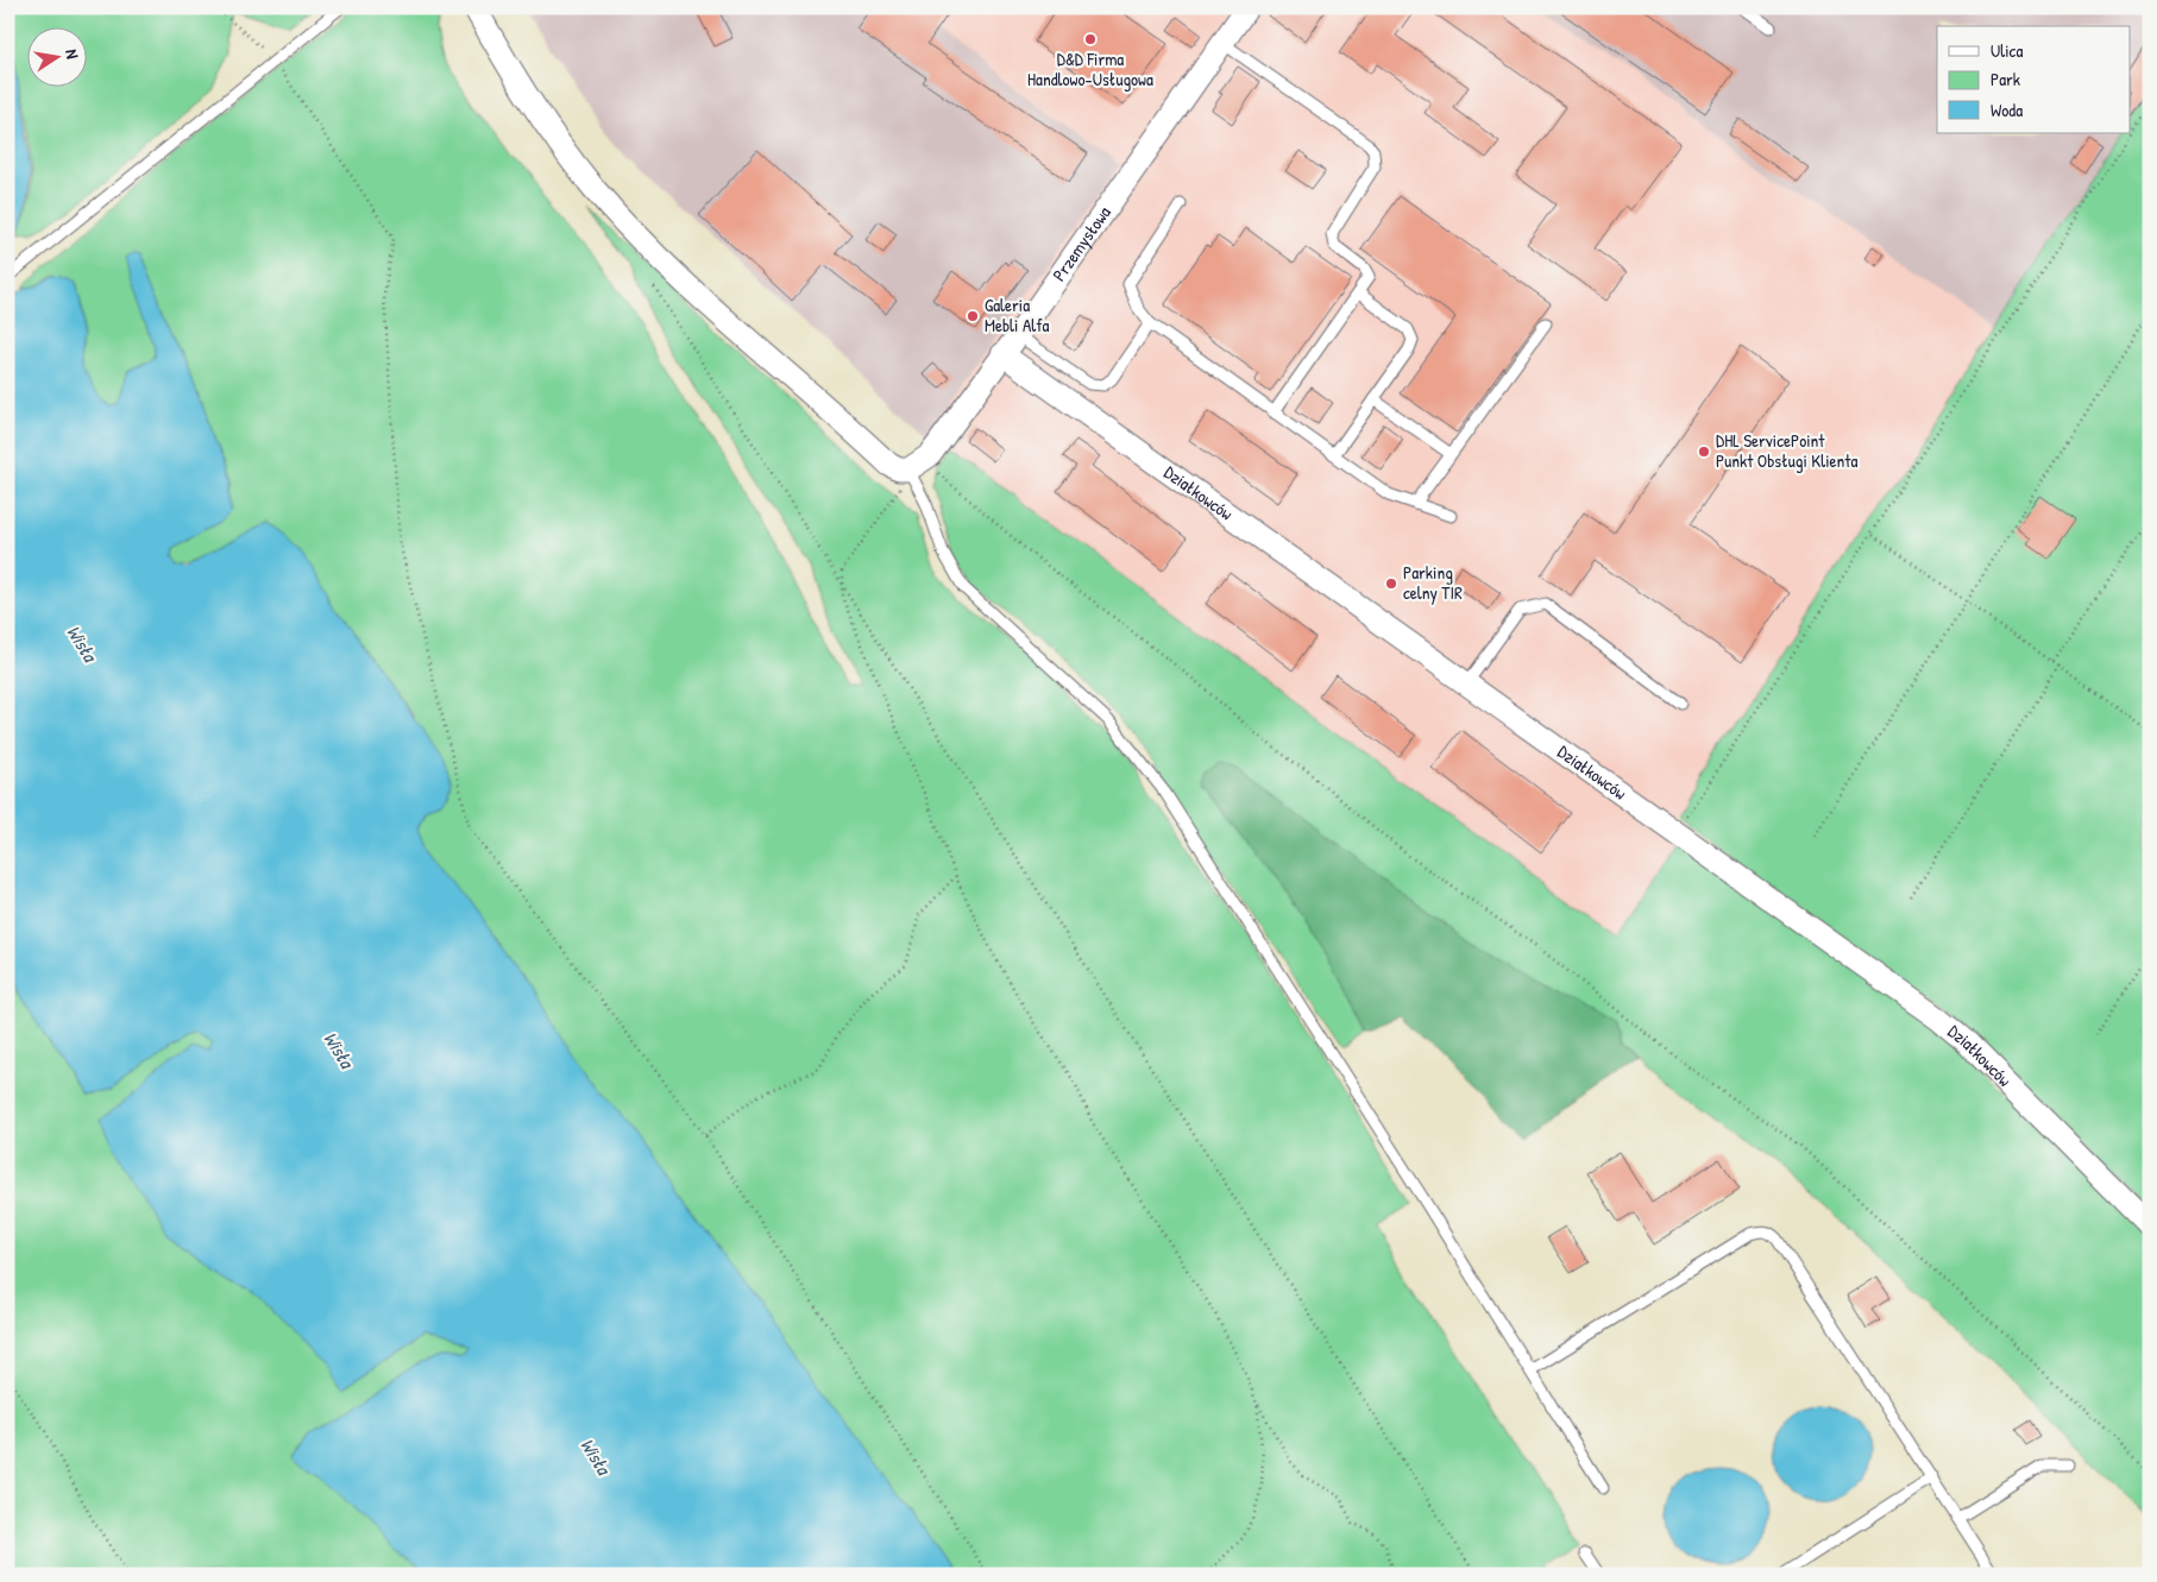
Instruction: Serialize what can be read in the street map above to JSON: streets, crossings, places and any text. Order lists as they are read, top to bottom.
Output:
{
  "streets": {
    "street": ["Przemysłowa", "Działkowców"]
  },
  "crossings": [
    ["Przemysłowa", "Działkowców"]
  ],
  "water": ["Wisła"],
  "places": [
    "D&D Firma Handlowo-Usługowa",
    "Galeria Mebli Alfa",
    "DHL ServicePoint Punkt Obsługi Klienta",
    "Parking celny TIR"
  ],
  "legend": ["Ulica", "Park", "Woda"],
  "north": "right"
}
